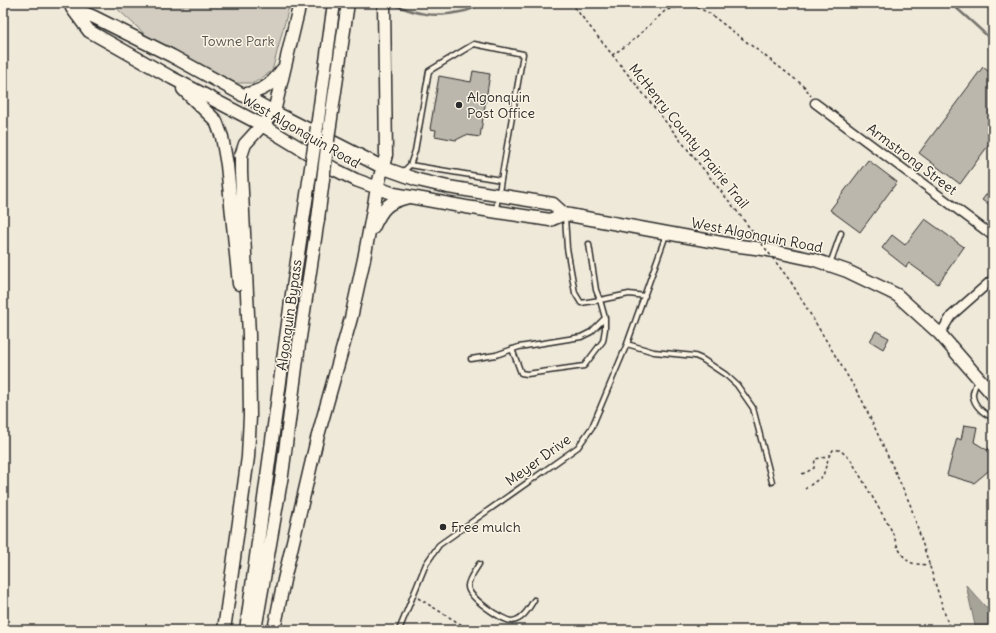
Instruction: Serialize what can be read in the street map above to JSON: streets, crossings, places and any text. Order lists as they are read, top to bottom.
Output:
{
  "streets": {
    "main road": ["West Algonquin Road", "Algonquin Bypass"],
    "street": ["Armstrong Street"],
    "lane": ["Meyer Drive"],
    "path": ["McHenry County Prairie Trail"]
  },
  "crossings": [
    ["West Algonquin Road", "Meyer Drive"]
  ],
  "parks": ["Towne Park"],
  "places": ["Algonquin Post Office", "Free mulch"]
}
